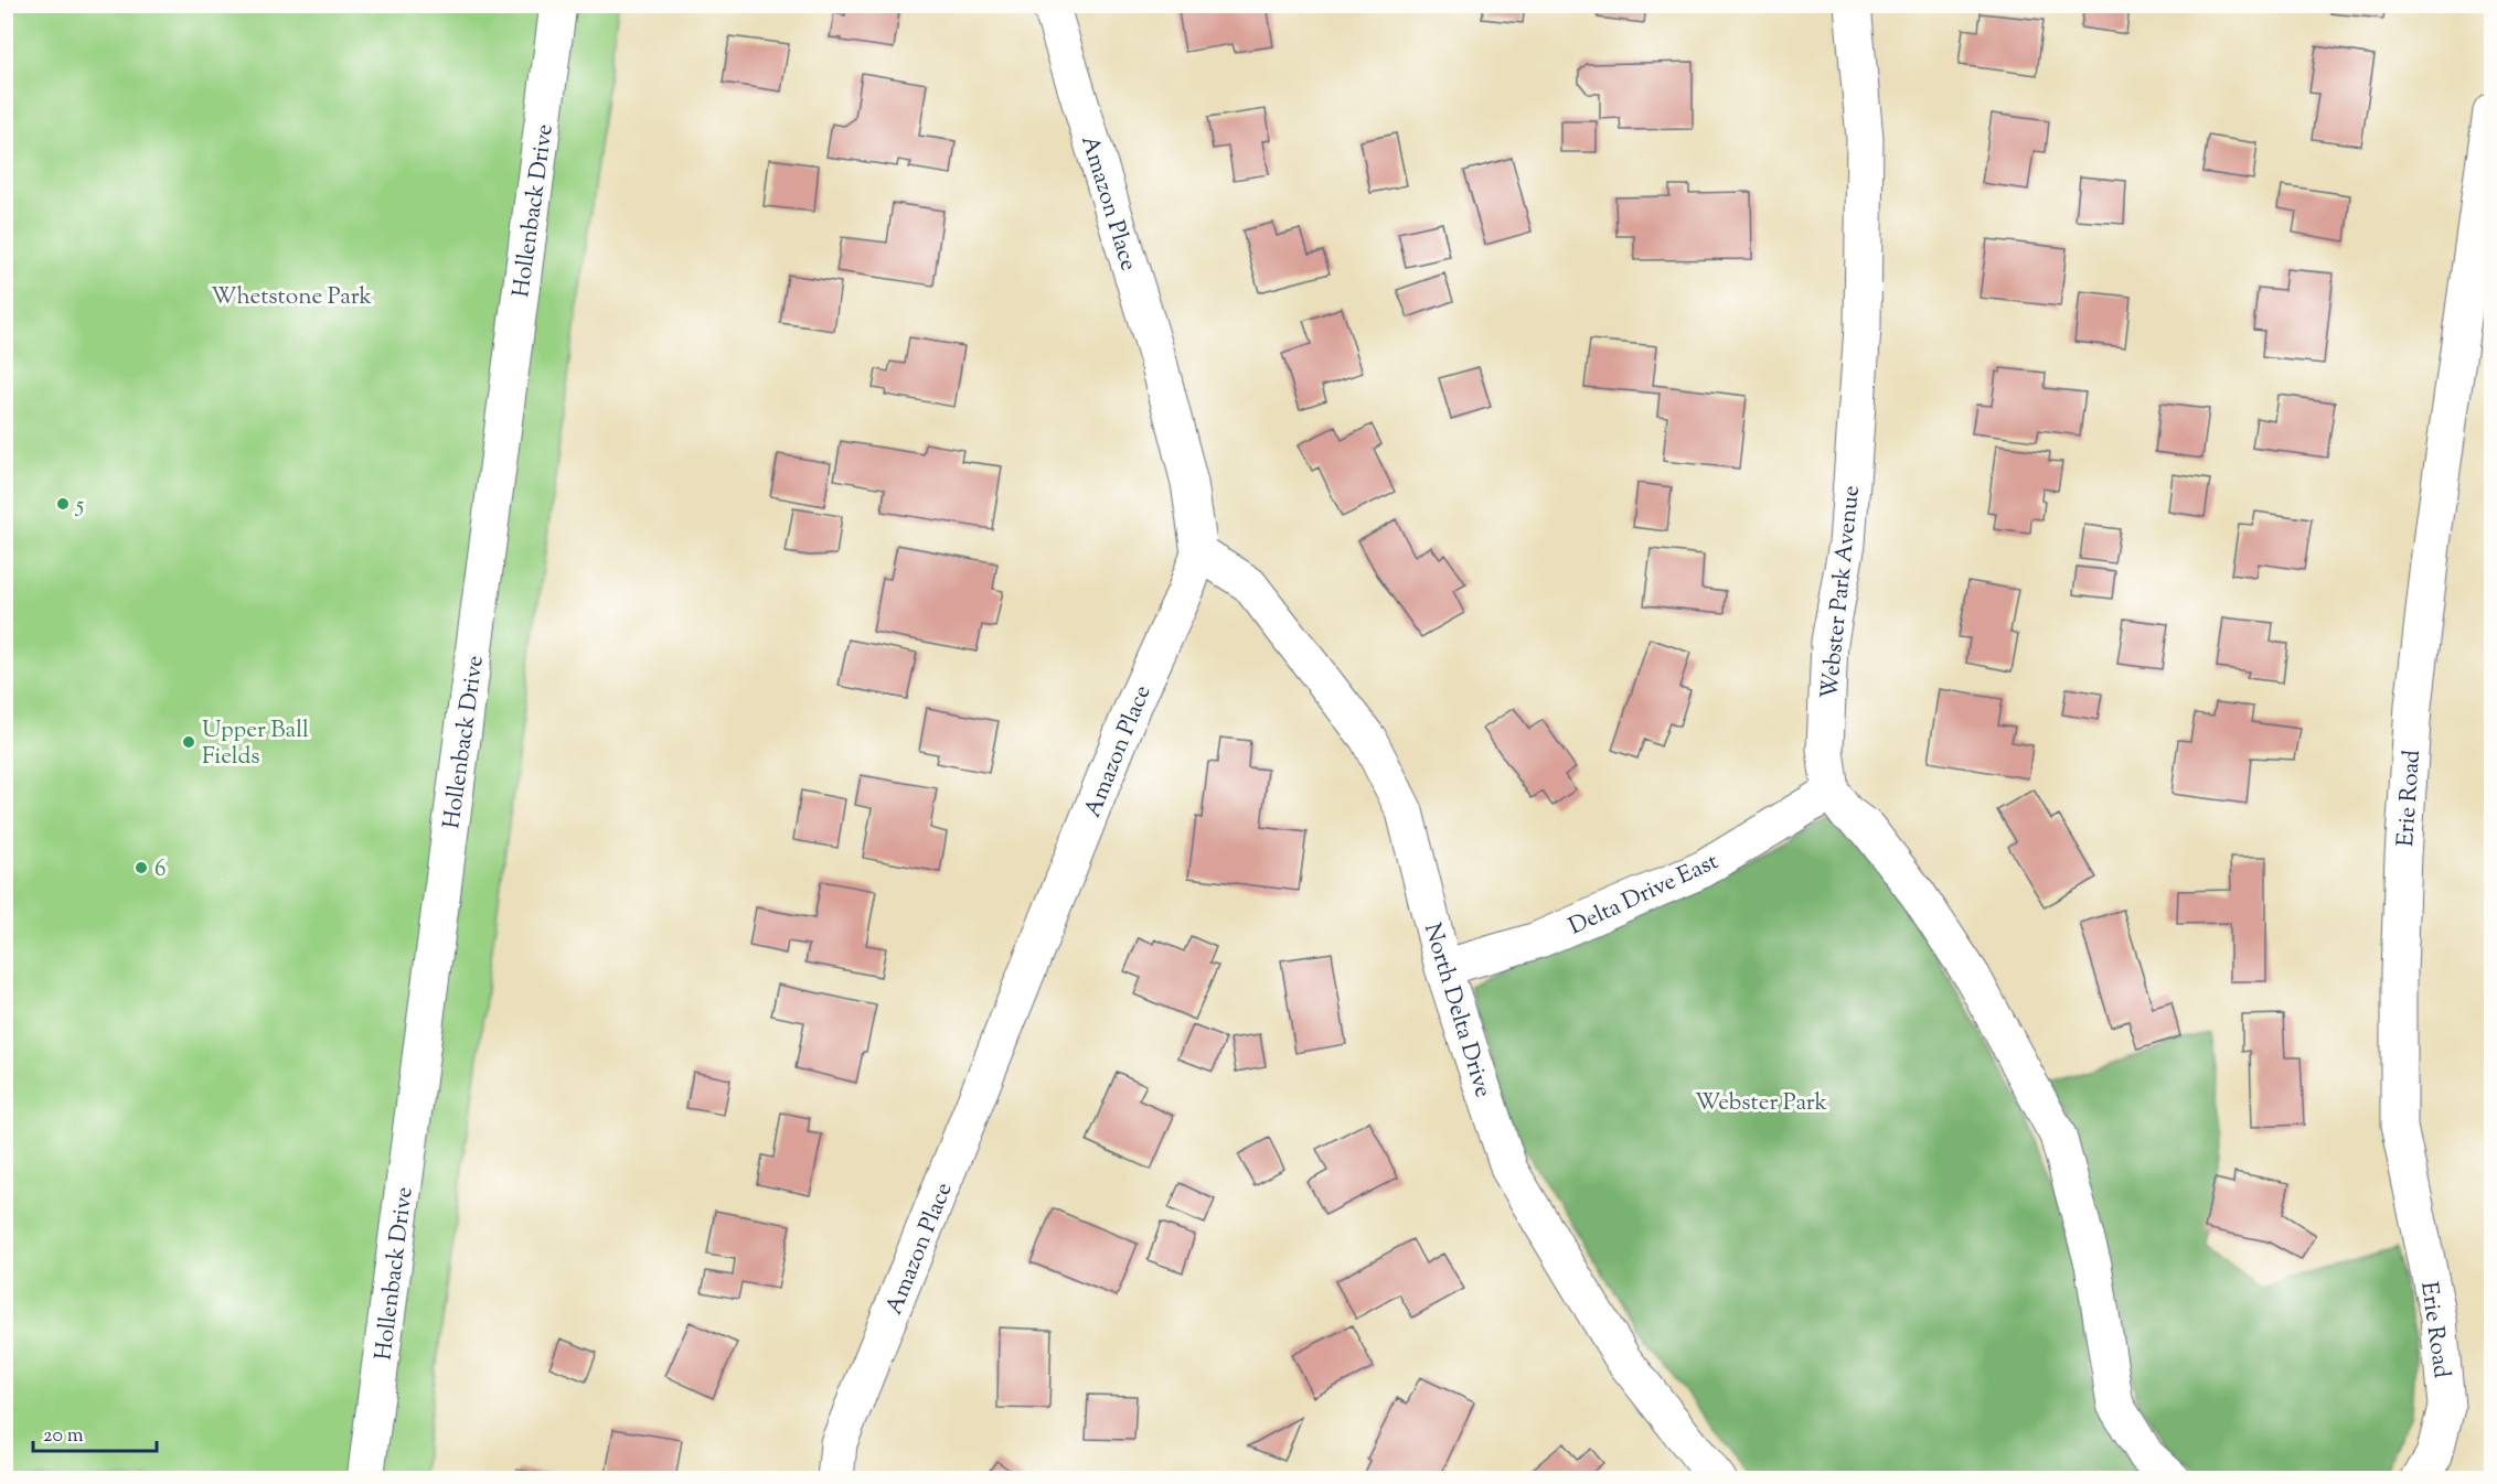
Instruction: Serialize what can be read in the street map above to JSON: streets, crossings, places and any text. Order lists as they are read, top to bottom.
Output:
{
  "streets": {
    "street": [
      "Amazon Place",
      "Hollenback Drive",
      "Webster Park Avenue",
      "Erie Road",
      "Delta Drive East",
      "North Delta Drive"
    ]
  },
  "crossings": [
    ["Amazon Place", "North Delta Drive"],
    ["Webster Park Avenue", "Delta Drive East"],
    ["Delta Drive East", "North Delta Drive"]
  ],
  "parks": ["Whetstone Park", "Webster Park"],
  "places": ["5", "Upper Ball Fields", "6"],
  "scale_bar": "20 m"
}
